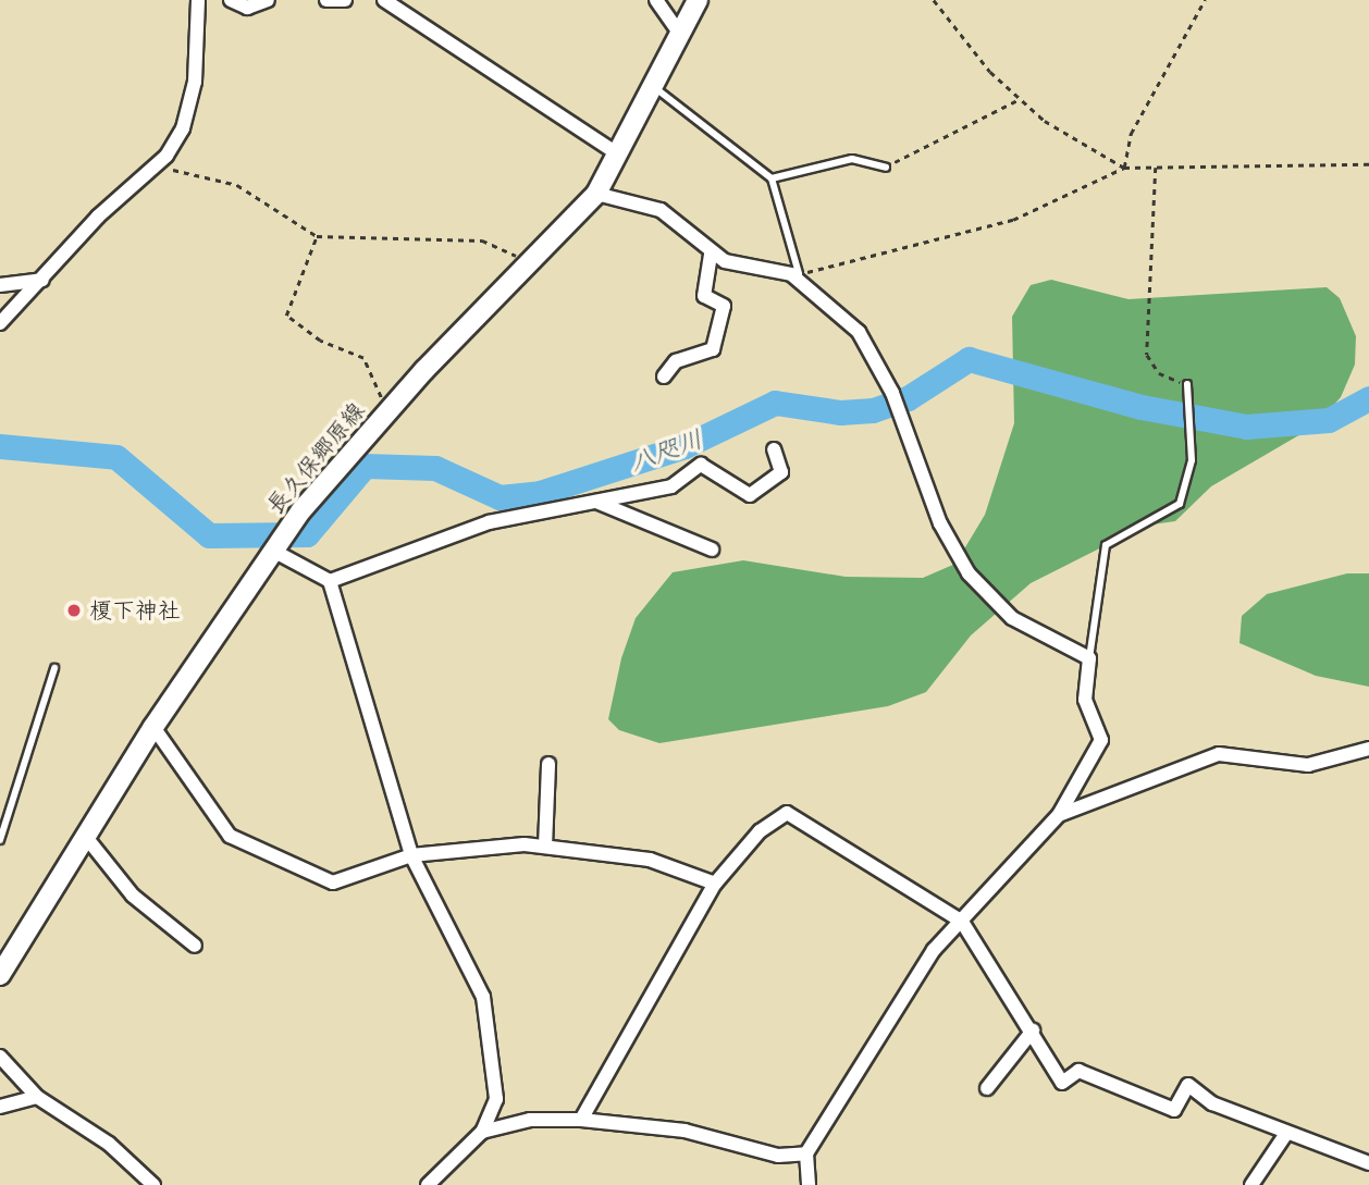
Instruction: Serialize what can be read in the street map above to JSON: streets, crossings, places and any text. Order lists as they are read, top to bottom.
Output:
{
  "streets": {
    "main road": ["長久保郷原線"]
  },
  "water": ["八咫川"],
  "places": ["榎下神社"]
}
